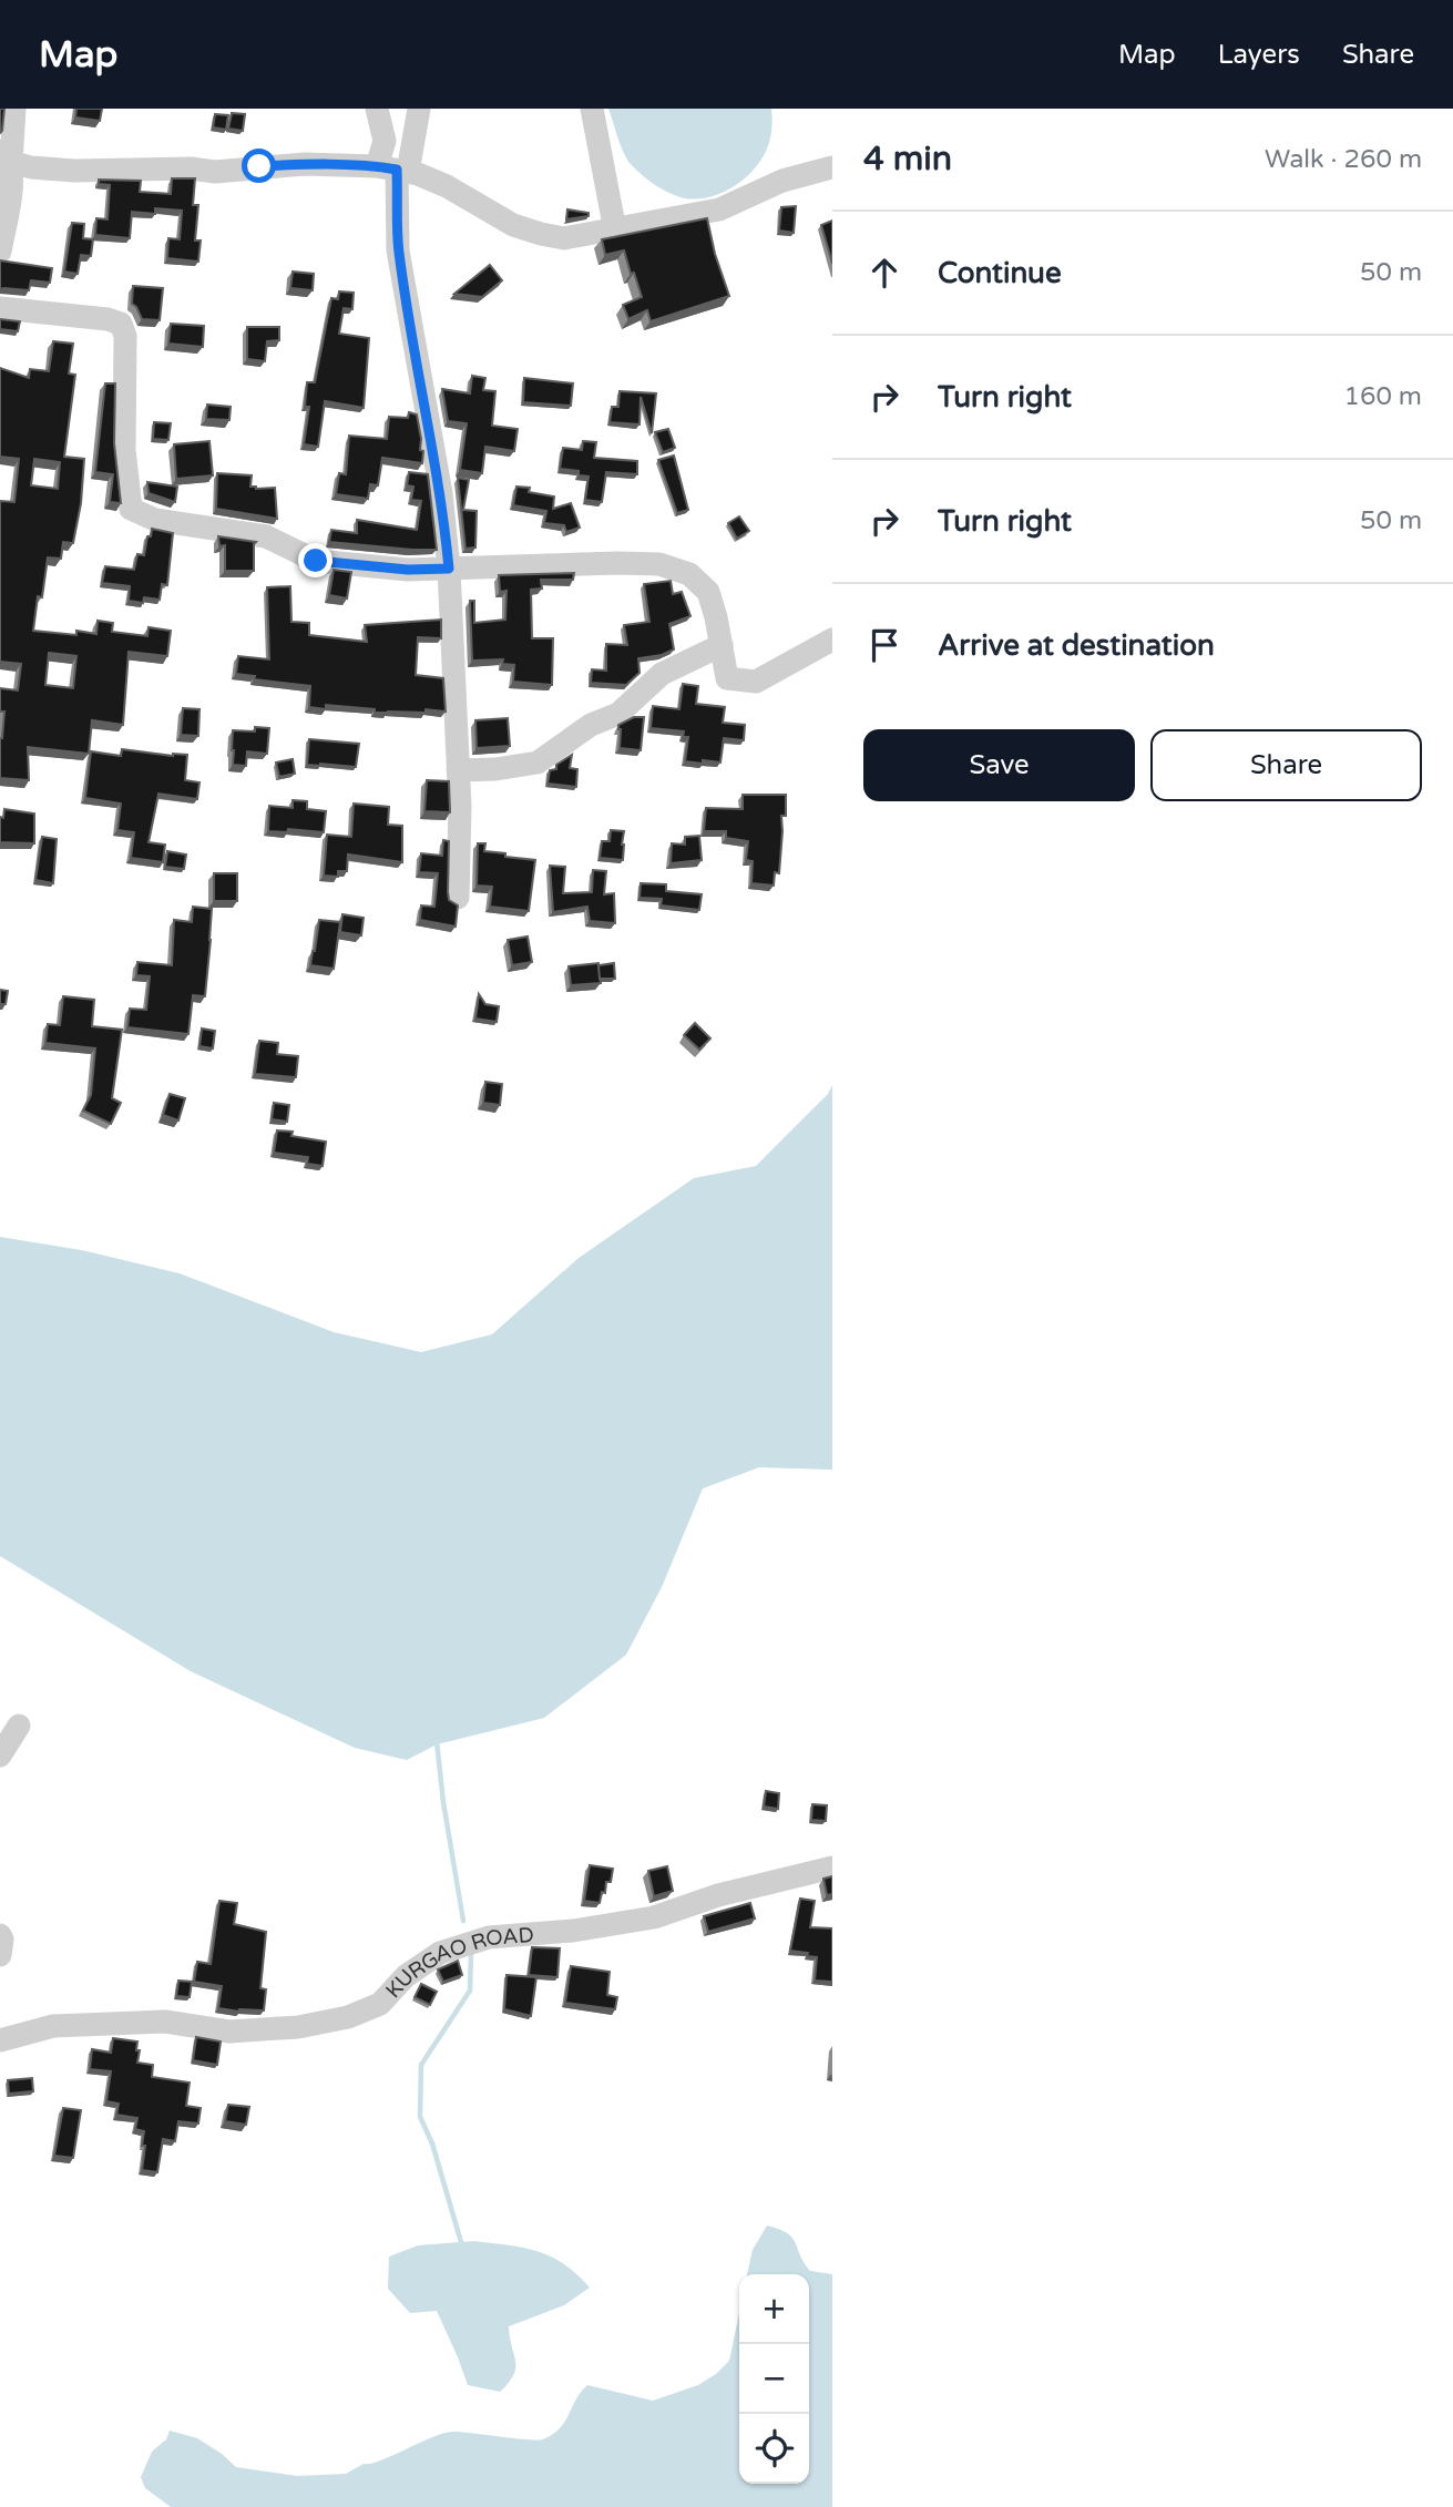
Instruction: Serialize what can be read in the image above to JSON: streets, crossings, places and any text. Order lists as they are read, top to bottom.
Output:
{
  "streets": {
    "street": ["KURGAO ROAD"]
  },
  "page": {
    "header": "Map",
    "nav": ["Map", "Layers", "Share"],
    "heading": ["4 min", "Walk · 260 m"],
    "list": [
      ["Continue", "50 m"],
      ["Turn right", "160 m"],
      ["Turn right", "50 m"],
      "Arrive at destination"
    ],
    "buttons": ["Save", "Share"],
    "map_buttons": ["+", "−"]
  }
}
